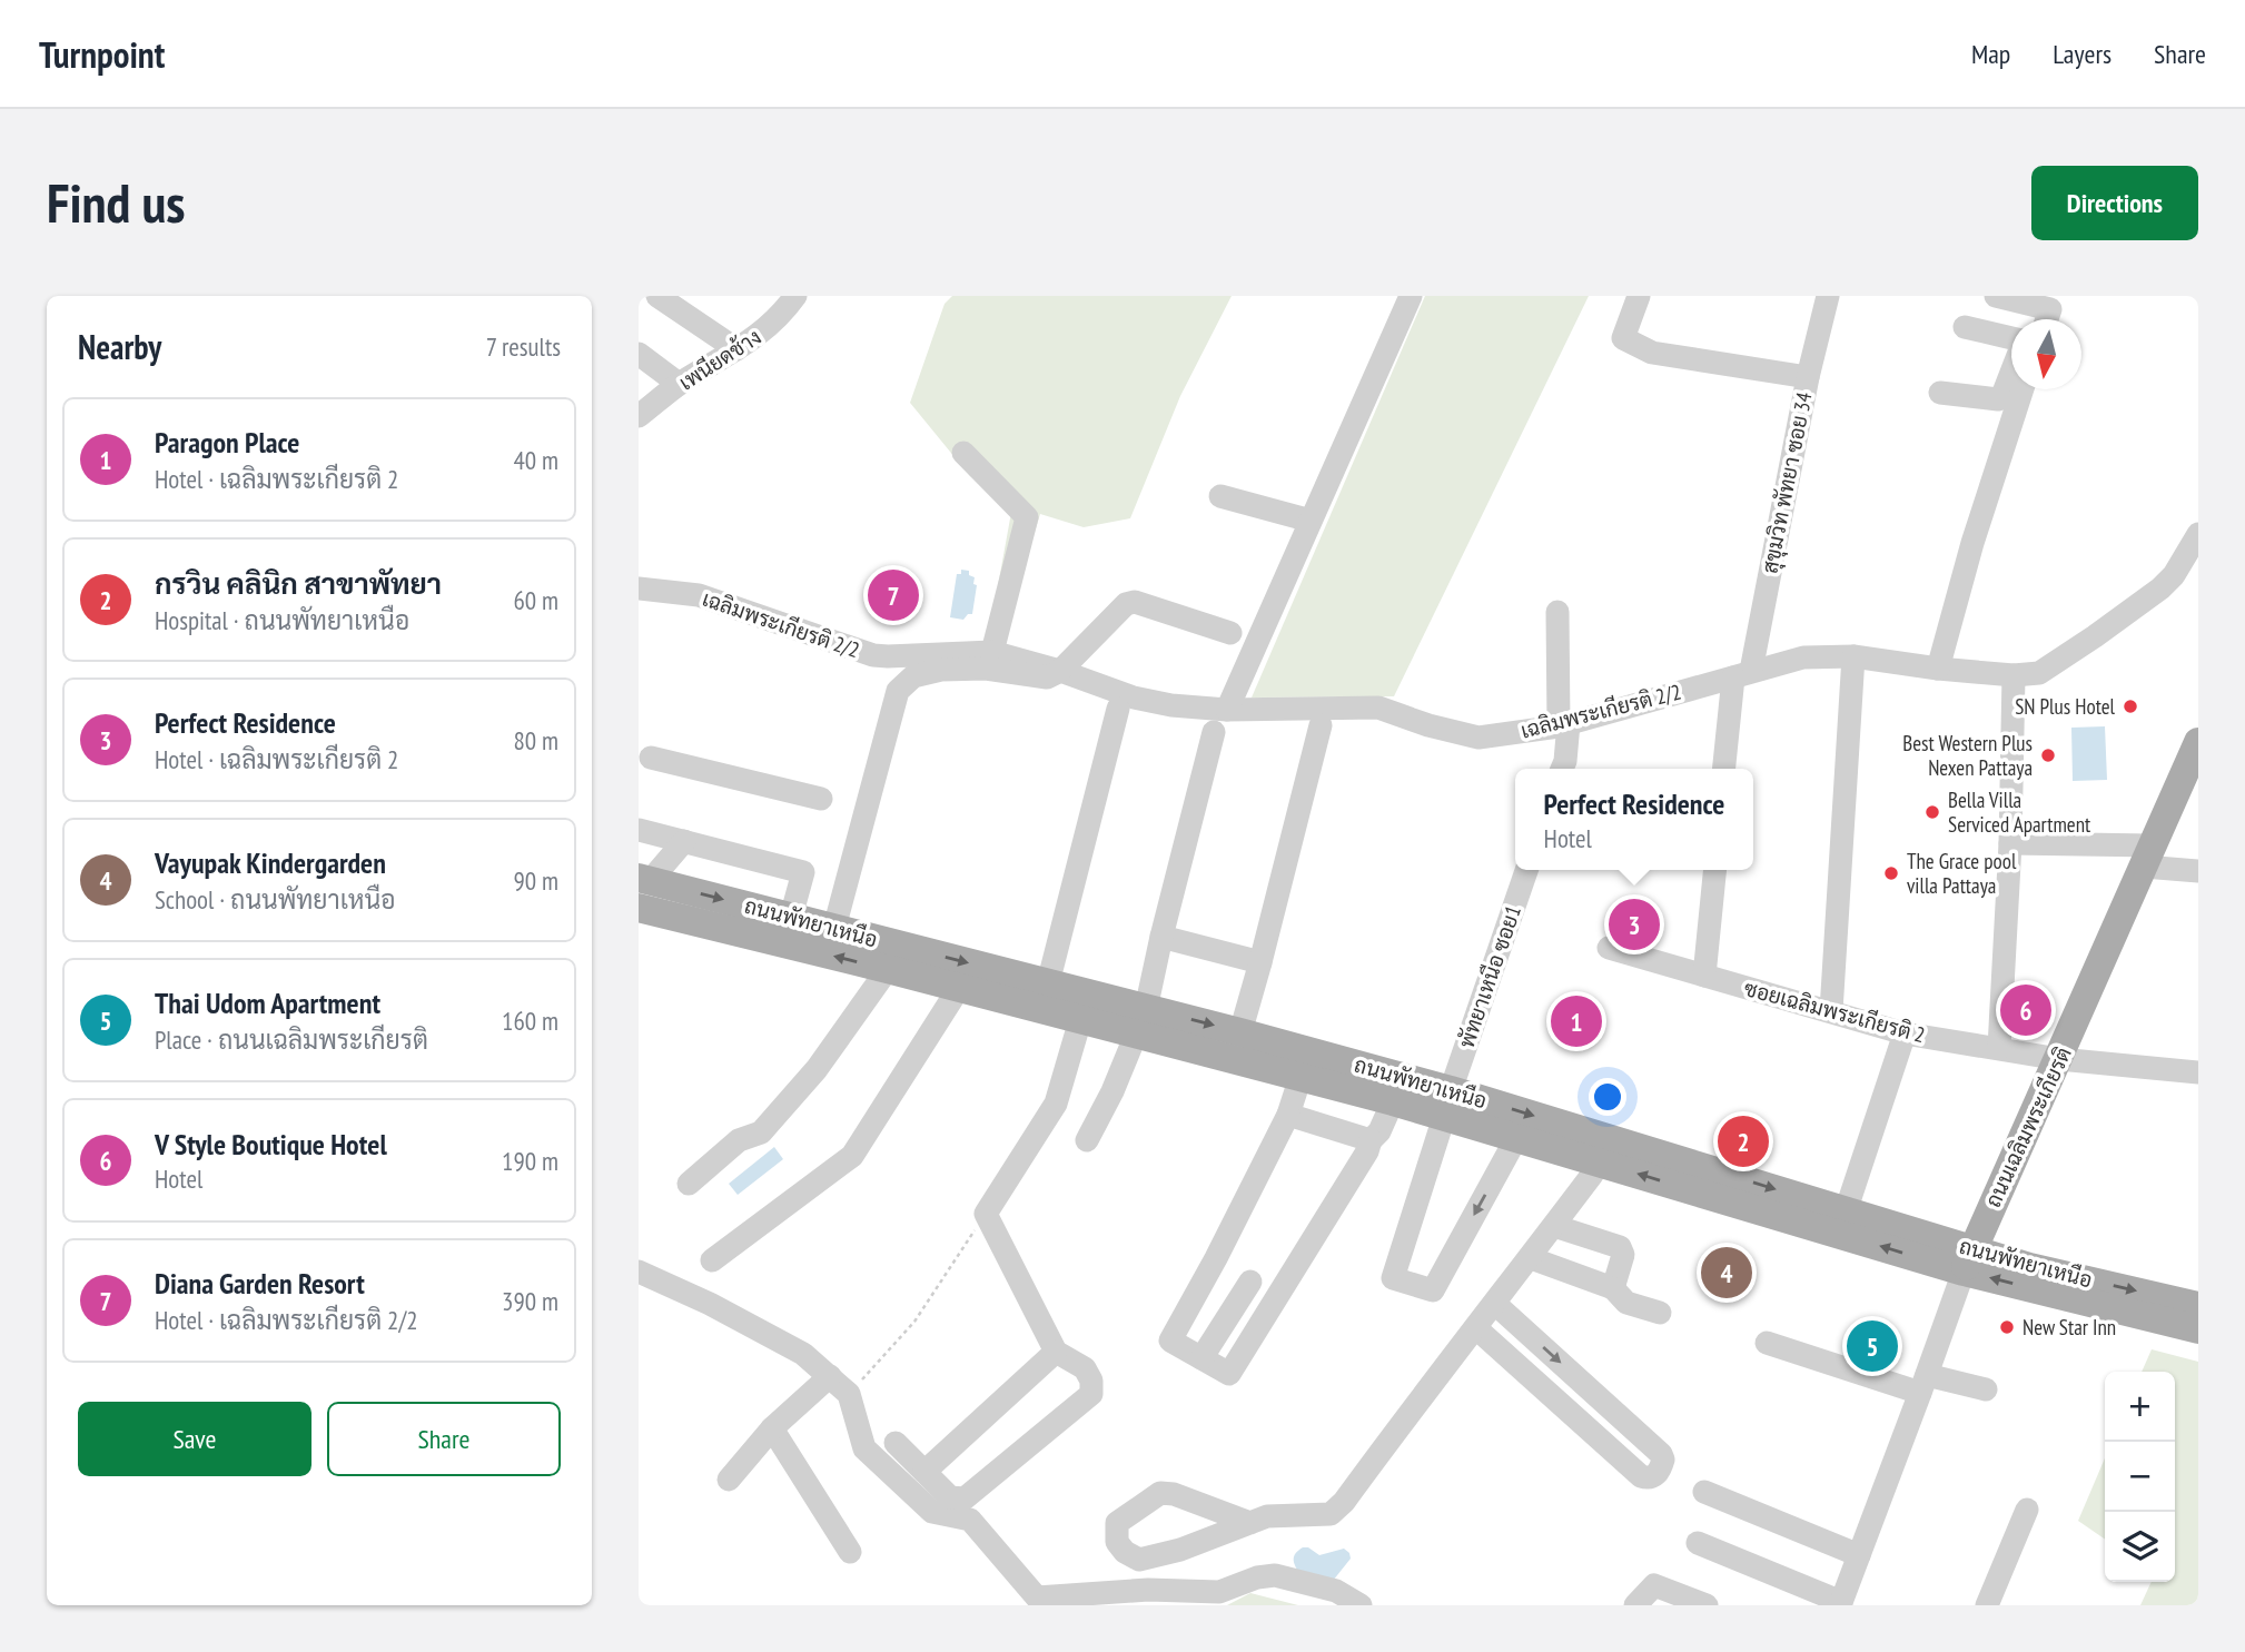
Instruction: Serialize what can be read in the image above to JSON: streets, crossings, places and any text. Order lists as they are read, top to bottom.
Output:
{
  "streets": {
    "main road": ["ถนนพัทยาเหนือ", "ถนนเฉลิมพระเกียรติ"],
    "street": [
      "เพนียดช้าง",
      "สุขุมวิท พัทยา ซอย 34",
      "เฉลิมพระเกียรติ 2/2",
      "พัทยาเหนือ ซอย1",
      "ซอยเฉลิมพระเกียรติ 2"
    ]
  },
  "crossings": [
    ["สุขุมวิท พัทยา ซอย 34", "เฉลิมพระเกียรติ 2/2"],
    ["ถนนพัทยาเหนือ", "พัทยาเหนือ ซอย1"],
    ["ถนนพัทยาเหนือ", "ถนนเฉลิมพระเกียรติ"],
    ["ซอยเฉลิมพระเกียรติ 2", "ถนนเฉลิมพระเกียรติ"]
  ],
  "places": [
    "SN Plus Hotel",
    "Best Western Plus Nexen Pattaya",
    "Bella Villa Serviced Apartment",
    "The Grace pool villa Pattaya",
    "New Star Inn"
  ],
  "north": "bottom",
  "page": {
    "header": "Turnpoint",
    "nav": ["Map", "Layers", "Share"],
    "buttons": [
      "Directions",
      ["Save", "Share"]
    ],
    "title": "Find us",
    "heading": ["Nearby", "7 results"],
    "list": [
      {
        "mark": "1",
        "name": "Paragon Place",
        "note": "Hotel · เฉลิมพระเกียรติ 2",
        "value": "40 m"
      },
      {
        "mark": "2",
        "name": "กรวิน คลินิก สาขาพัทยา",
        "note": "Hospital · ถนนพัทยาเหนือ",
        "value": "60 m"
      },
      {
        "mark": "3",
        "name": "Perfect Residence",
        "note": "Hotel · เฉลิมพระเกียรติ 2",
        "value": "80 m"
      },
      {
        "mark": "4",
        "name": "Vayupak Kindergarden",
        "note": "School · ถนนพัทยาเหนือ",
        "value": "90 m"
      },
      {
        "mark": "5",
        "name": "Thai Udom Apartment",
        "note": "Place · ถนนเฉลิมพระเกียรติ",
        "value": "160 m"
      },
      {
        "mark": "6",
        "name": "V Style Boutique Hotel",
        "note": "Hotel",
        "value": "190 m"
      },
      {
        "mark": "7",
        "name": "Diana Garden Resort",
        "note": "Hotel · เฉลิมพระเกียรติ 2/2",
        "value": "390 m"
      }
    ],
    "pins": [
      "7",
      "3",
      "6",
      "1",
      "2",
      "4",
      "5"
    ],
    "popup": ["Perfect Residence", "Hotel"],
    "map_buttons": ["+", "−"]
  }
}
